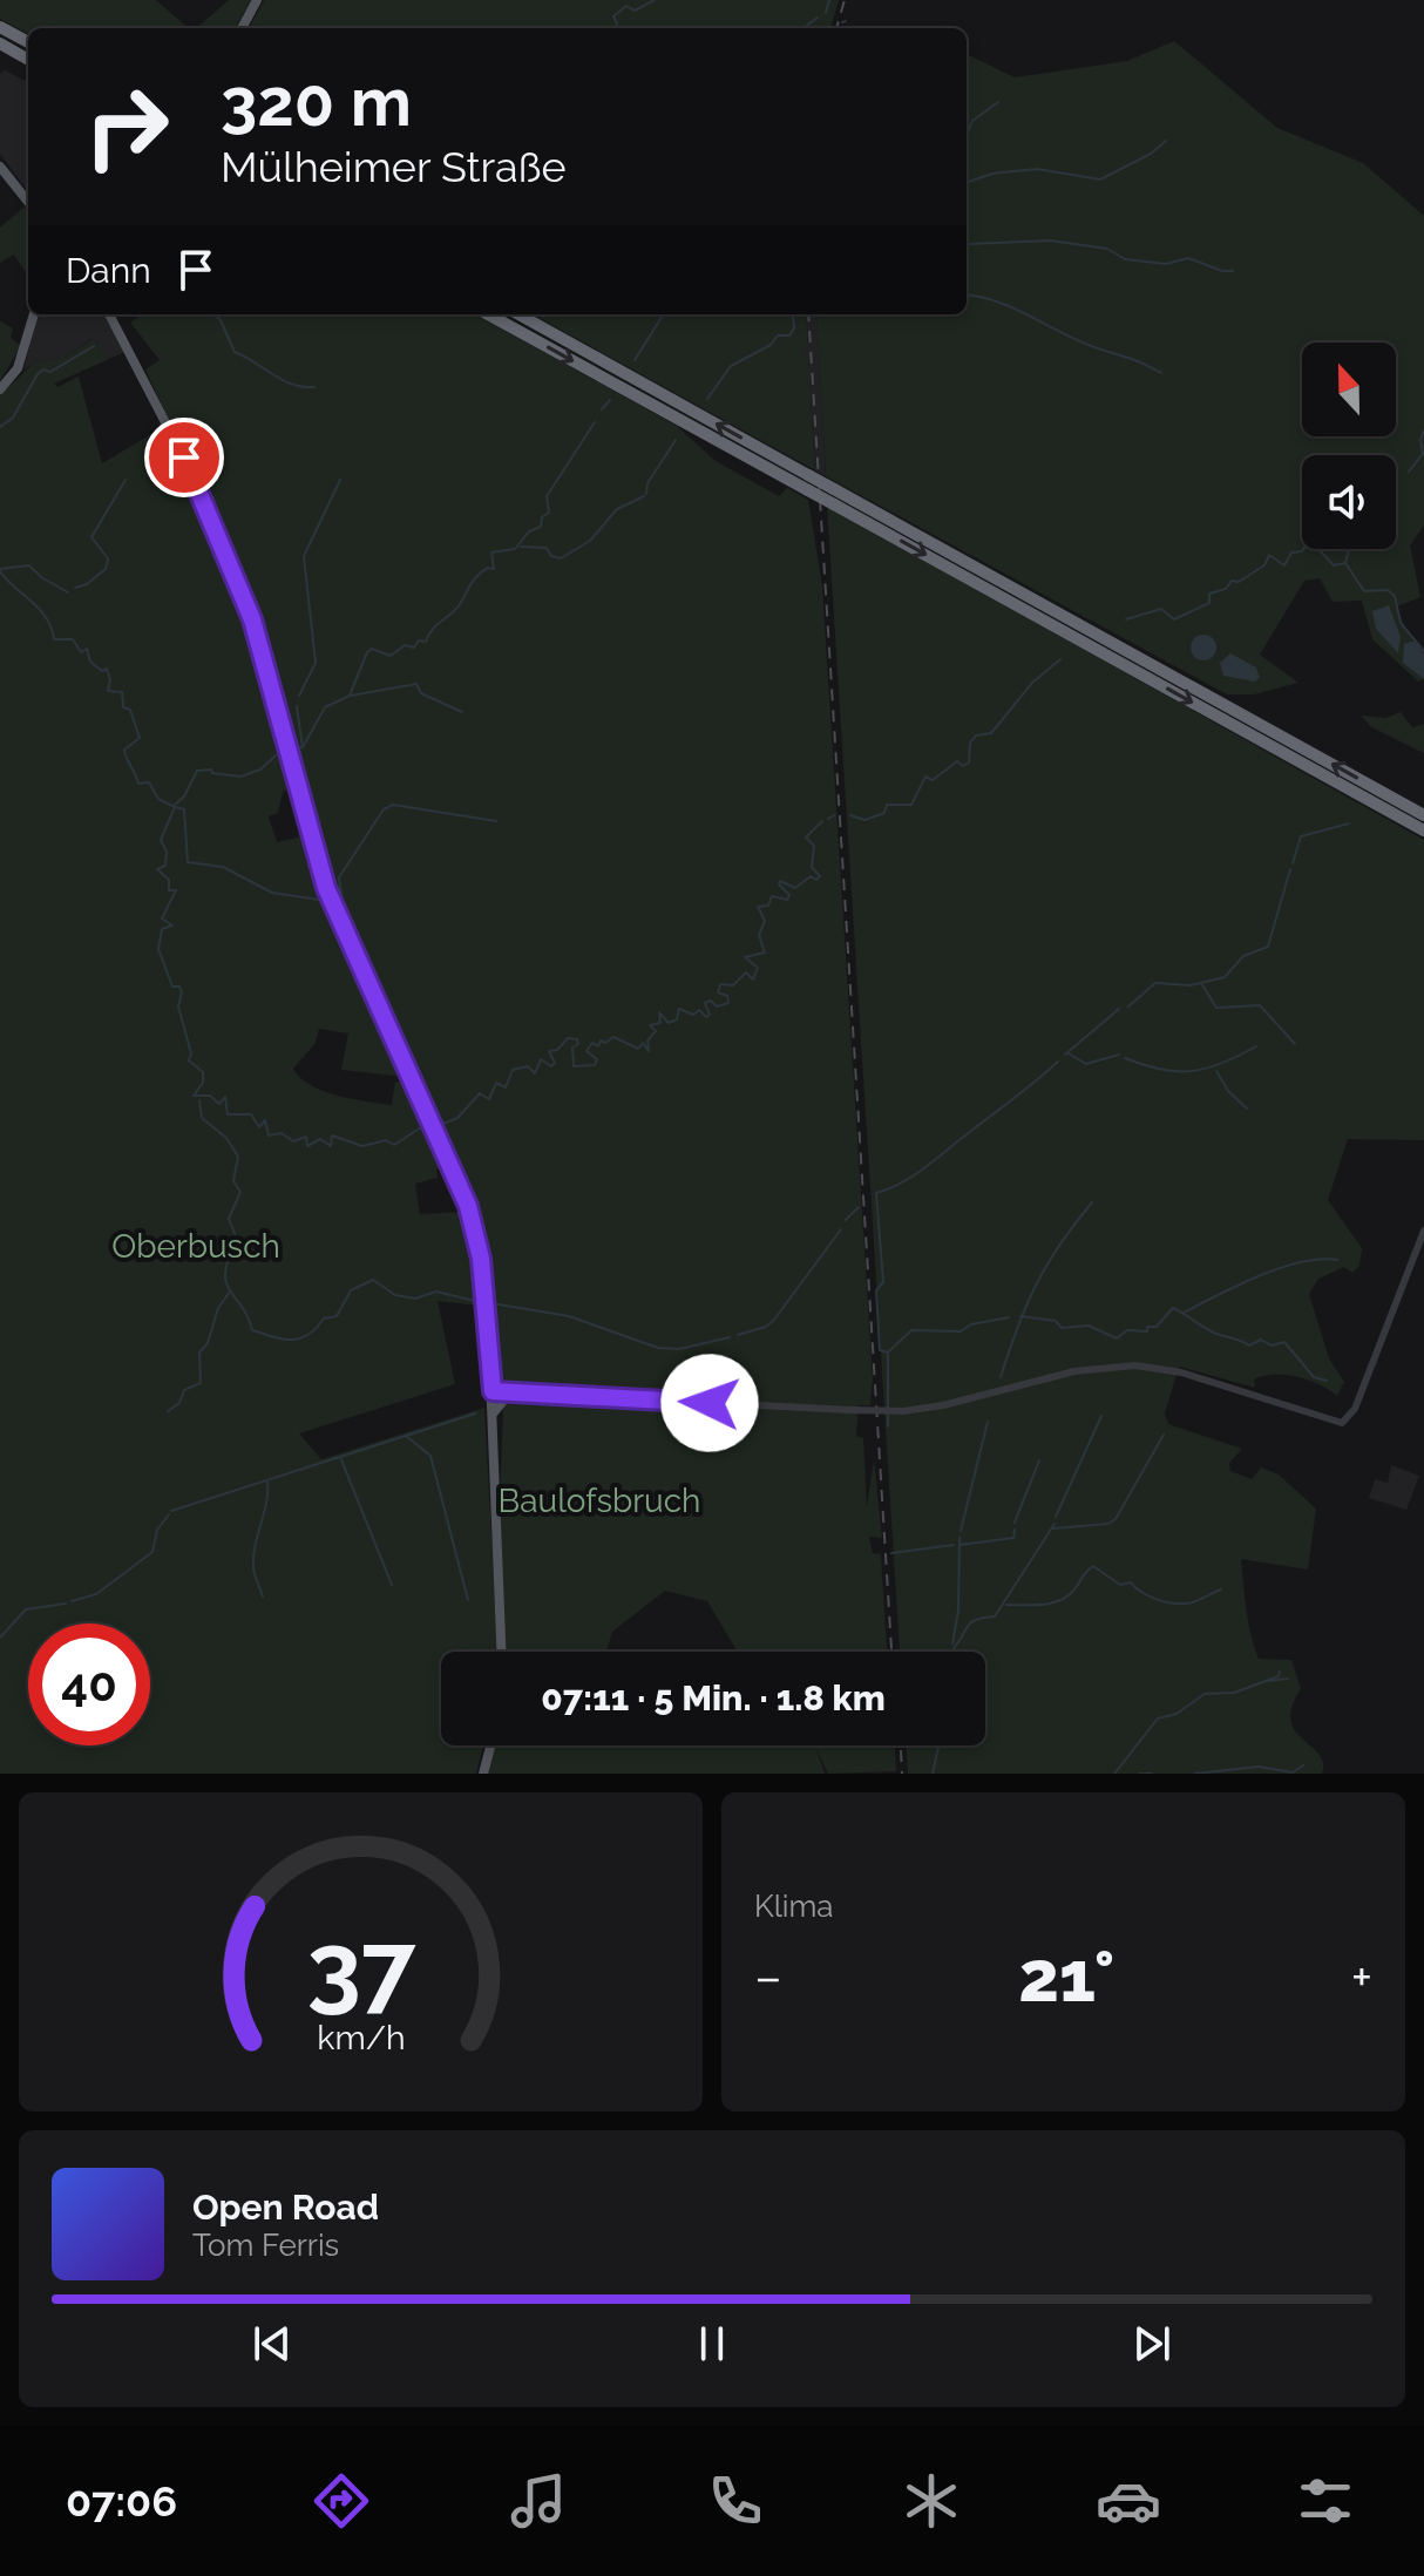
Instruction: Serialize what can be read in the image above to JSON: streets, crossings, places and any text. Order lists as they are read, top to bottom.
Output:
{
  "parks": ["Oberbusch", "Baulofsbruch"],
  "north": "top",
  "page": {
    "turn": ["320 m", "Mülheimer Straße"],
    "then": "Dann",
    "limit": "40",
    "trip": "07:11 · 5 Min. · 1.8 km",
    "tile": "Klima",
    "heat": ["−", "21°", "+"],
    "song": ["Open Road", "Tom Ferris"],
    "tabs": "07:06",
    "gauge": ["37", "km/h"]
  }
}
